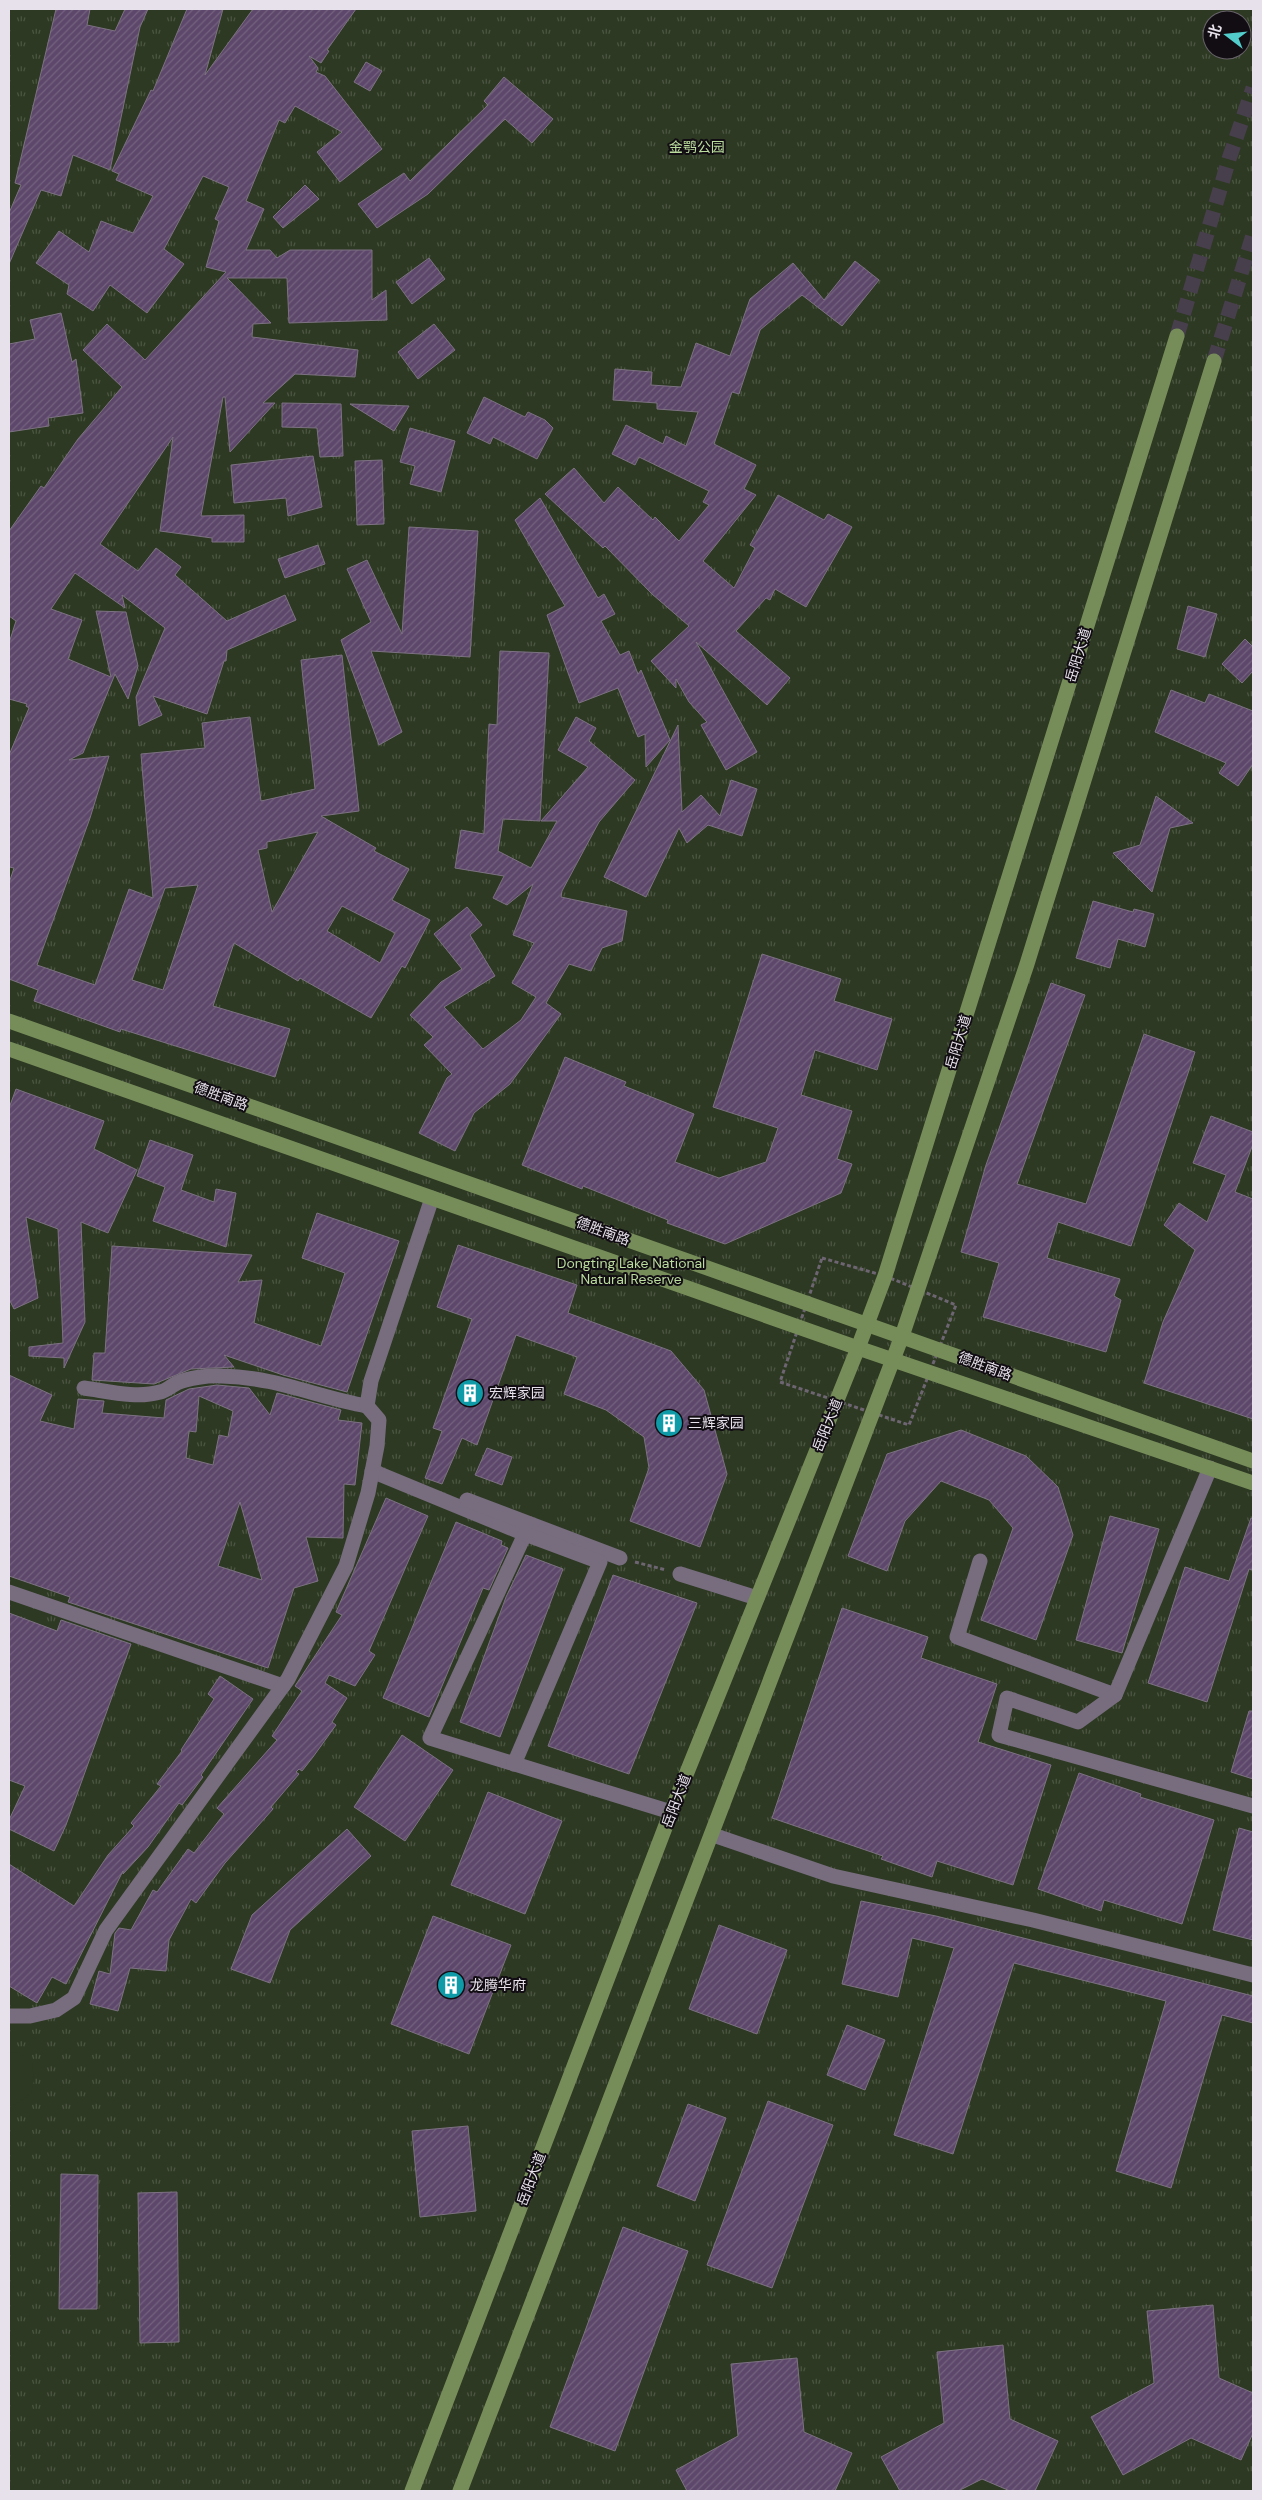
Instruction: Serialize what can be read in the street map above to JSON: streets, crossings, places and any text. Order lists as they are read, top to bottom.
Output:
{
  "streets": {
    "main road": ["岳阳大道", "德胜南路"]
  },
  "crossings": [
    ["岳阳大道", "德胜南路"]
  ],
  "parks": ["金鹗公园", "Dongting Lake National Natural Reserve"],
  "places": {
    "building": ["宏辉家园", "三辉家园", "龙腾华府"]
  },
  "north": "left"
}
